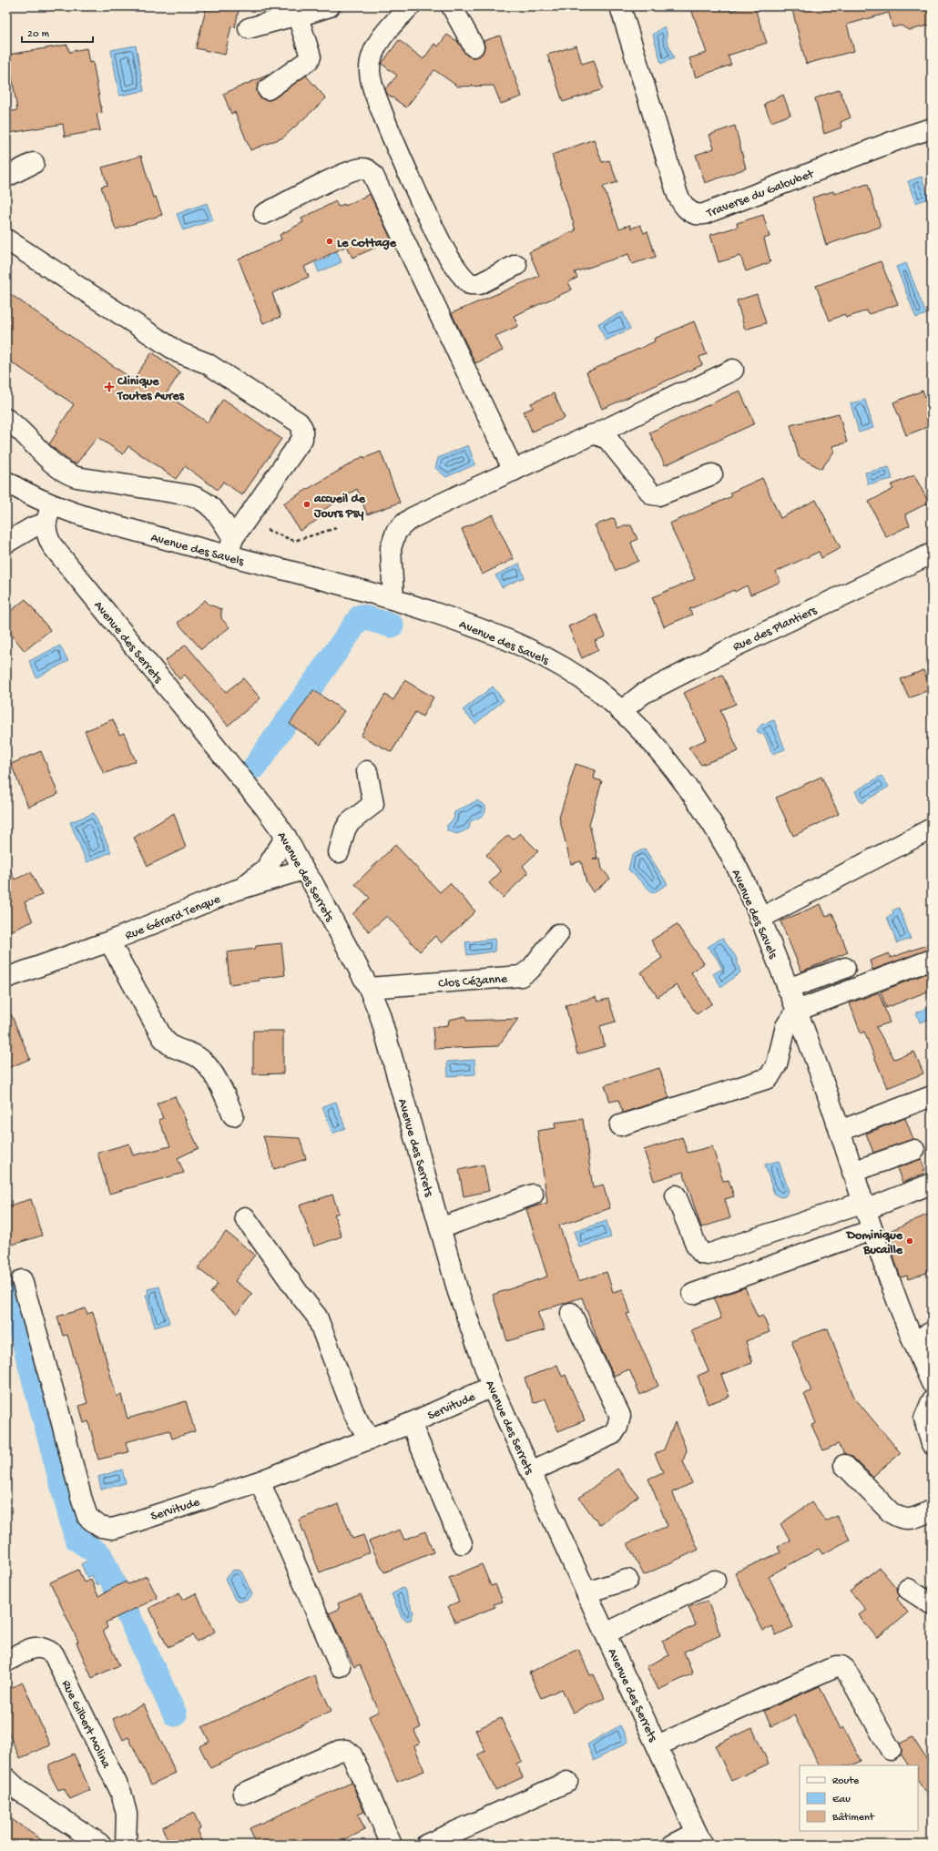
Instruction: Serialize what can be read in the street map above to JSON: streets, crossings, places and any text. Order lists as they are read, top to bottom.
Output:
{
  "streets": {
    "street": [
      "Traverse du Galoubet",
      "Avenue des Savels",
      "Rue des Plantiers",
      "Avenue des Serrets",
      "Rue Gérard Tenque",
      "Clos Cézanne",
      "Servitude",
      "Rue Gilbert Molina"
    ]
  },
  "crossings": [
    ["Avenue des Savels", "Rue des Plantiers"],
    ["Avenue des Savels", "Avenue des Serrets"],
    ["Avenue des Serrets", "Rue Gérard Tenque"],
    ["Avenue des Serrets", "Clos Cézanne"],
    ["Avenue des Serrets", "Servitude"]
  ],
  "places": {
    "other": ["Le Cottage", "accueil de Jours Psy", "Dominique Bucaille"],
    "health": ["Clinique Toutes Aures"]
  },
  "legend": ["Route", "Eau", "Bâtiment"],
  "scale_bar": "20 m"
}
